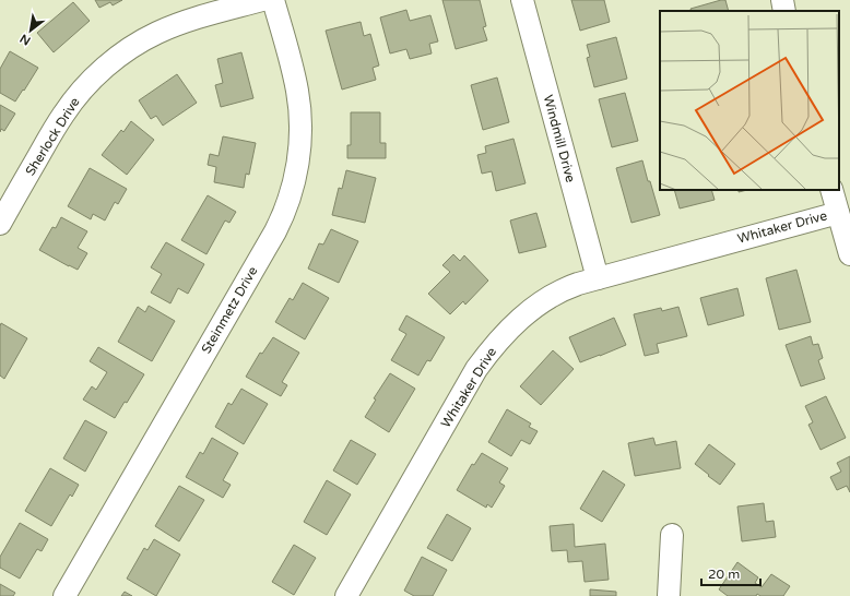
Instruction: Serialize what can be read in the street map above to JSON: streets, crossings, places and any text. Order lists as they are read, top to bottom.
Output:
{
  "streets": {
    "street": [
      "Sherlock Drive",
      "Windmill Drive",
      "Whitaker Drive",
      "Steinmetz Drive"
    ]
  },
  "crossings": [
    ["Windmill Drive", "Whitaker Drive"]
  ],
  "scale_bar": "20 m",
  "north": "bottom left"
}
